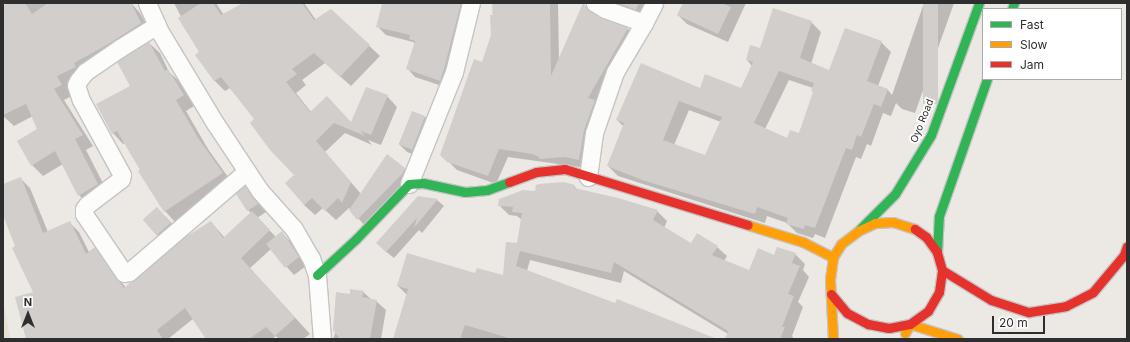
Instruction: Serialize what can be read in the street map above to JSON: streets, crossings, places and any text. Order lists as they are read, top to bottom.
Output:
{
  "streets": {
    "main road": ["Oyo Road"]
  },
  "legend": ["Fast", "Slow", "Jam"],
  "scale_bar": "20 m",
  "north": "top"
}
